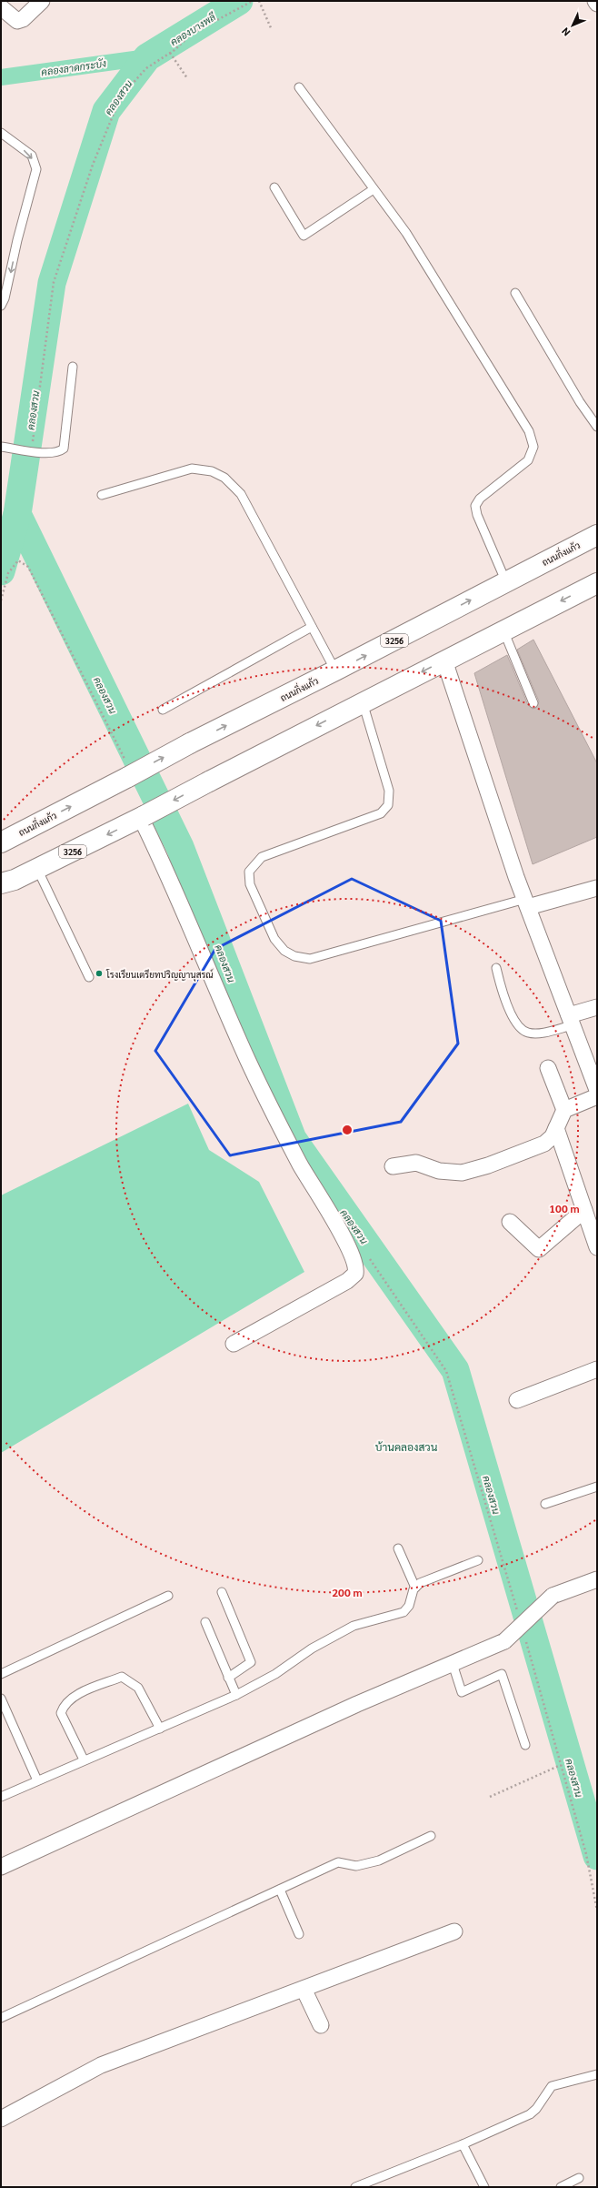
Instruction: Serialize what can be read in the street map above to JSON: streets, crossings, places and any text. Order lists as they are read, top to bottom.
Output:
{
  "streets": {
    "main road": ["ถนนกิ่งแก้ว", "3256"]
  },
  "districts": ["บ้านคลองสวน"],
  "water": ["คลองบางพลี", "คลองลาดกระบัง", "คลองสวน"],
  "places": ["โรงเรียนเตรียทปริญญานุสรณ์"],
  "north": "bottom left",
  "rings": ["100 m", "200 m"]
}
